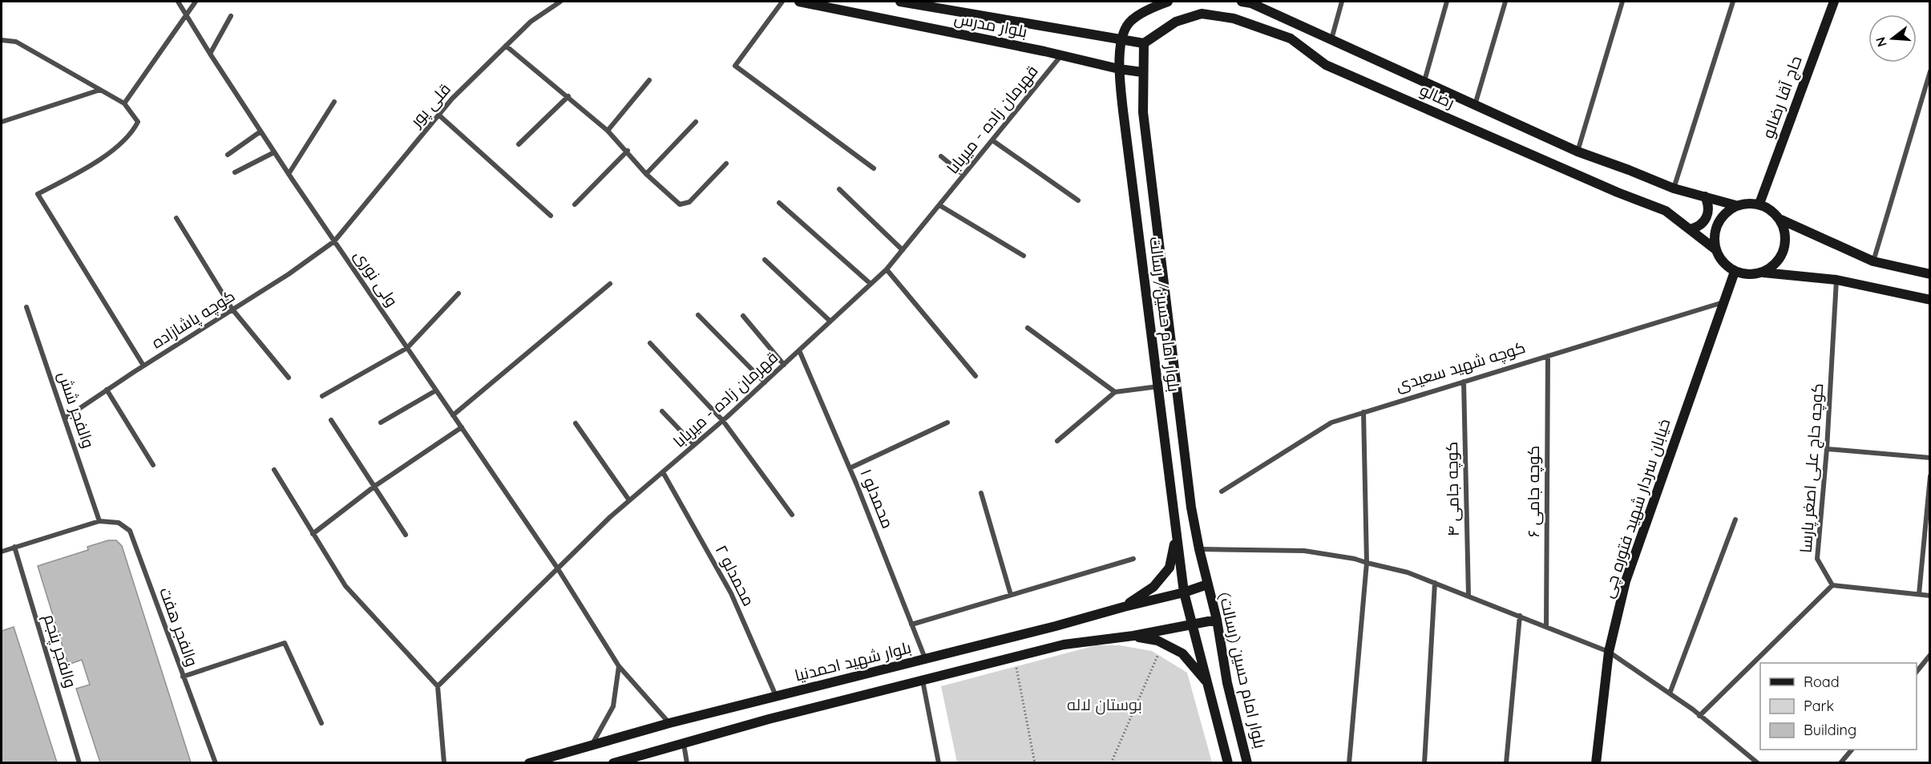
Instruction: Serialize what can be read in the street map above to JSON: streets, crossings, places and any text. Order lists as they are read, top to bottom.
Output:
{
  "streets": {
    "main road": [
      "بلوار مدرس",
      "رضالو",
      "حاج آقا رضالو",
      "بلوار امام حسین/ رسالت",
      "خیابان سردار شهید فتوره چی",
      "بلوار شهید احمدنیا",
      "بلوار امام حسین (رسالت)"
    ],
    "street": [
      "قلی پور",
      "قهرمان زاده - میربابا",
      "ولی نوری",
      "کوچه پاشازاده",
      "کوچه شهید سعیدی",
      "والفجر شش",
      "کوچه حاج علی اصغر پارسا",
      "کوچه جامی ۴",
      "کوچه جامی ۶",
      "محمدلو ۱",
      "محمدلو ۲",
      "والفجر هفت",
      "والفجر پنجم"
    ]
  },
  "crossings": [
    ["بلوار مدرس", "رضالو"],
    ["بلوار مدرس", "قهرمان زاده - میربابا"],
    ["بلوار مدرس", "بلوار امام حسین/ رسالت"],
    ["رضالو", "حاج آقا رضالو"],
    ["رضالو", "بلوار امام حسین/ رسالت"],
    ["رضالو", "خیابان سردار شهید فتوره چی"],
    ["حاج آقا رضالو", "خیابان سردار شهید فتوره چی"],
    ["قلی پور", "ولی نوری"],
    ["قلی پور", "کوچه پاشازاده"],
    ["قهرمان زاده - میربابا", "ولی نوری"],
    ["قهرمان زاده - میربابا", "محمدلو ۱"],
    ["قهرمان زاده - میربابا", "محمدلو ۲"],
    ["ولی نوری", "کوچه پاشازاده"],
    ["ولی نوری", "بلوار شهید احمدنیا"],
    ["بلوار امام حسین/ رسالت", "بلوار شهید احمدنیا"],
    ["بلوار امام حسین/ رسالت", "بلوار امام حسین (رسالت)"],
    ["کوچه پاشازاده", "والفجر شش"],
    ["کوچه شهید سعیدی", "کوچه جامی ۴"],
    ["کوچه شهید سعیدی", "کوچه جامی ۶"],
    ["کوچه شهید سعیدی", "خیابان سردار شهید فتوره چی"],
    ["والفجر شش", "والفجر هفت"],
    ["محمدلو ۱", "بلوار شهید احمدنیا"],
    ["محمدلو ۲", "بلوار شهید احمدنیا"],
    ["بلوار شهید احمدنیا", "بلوار امام حسین (رسالت)"]
  ],
  "parks": ["بوستان لاله"],
  "legend": ["Road", "Park", "Building"],
  "north": "left"
}
